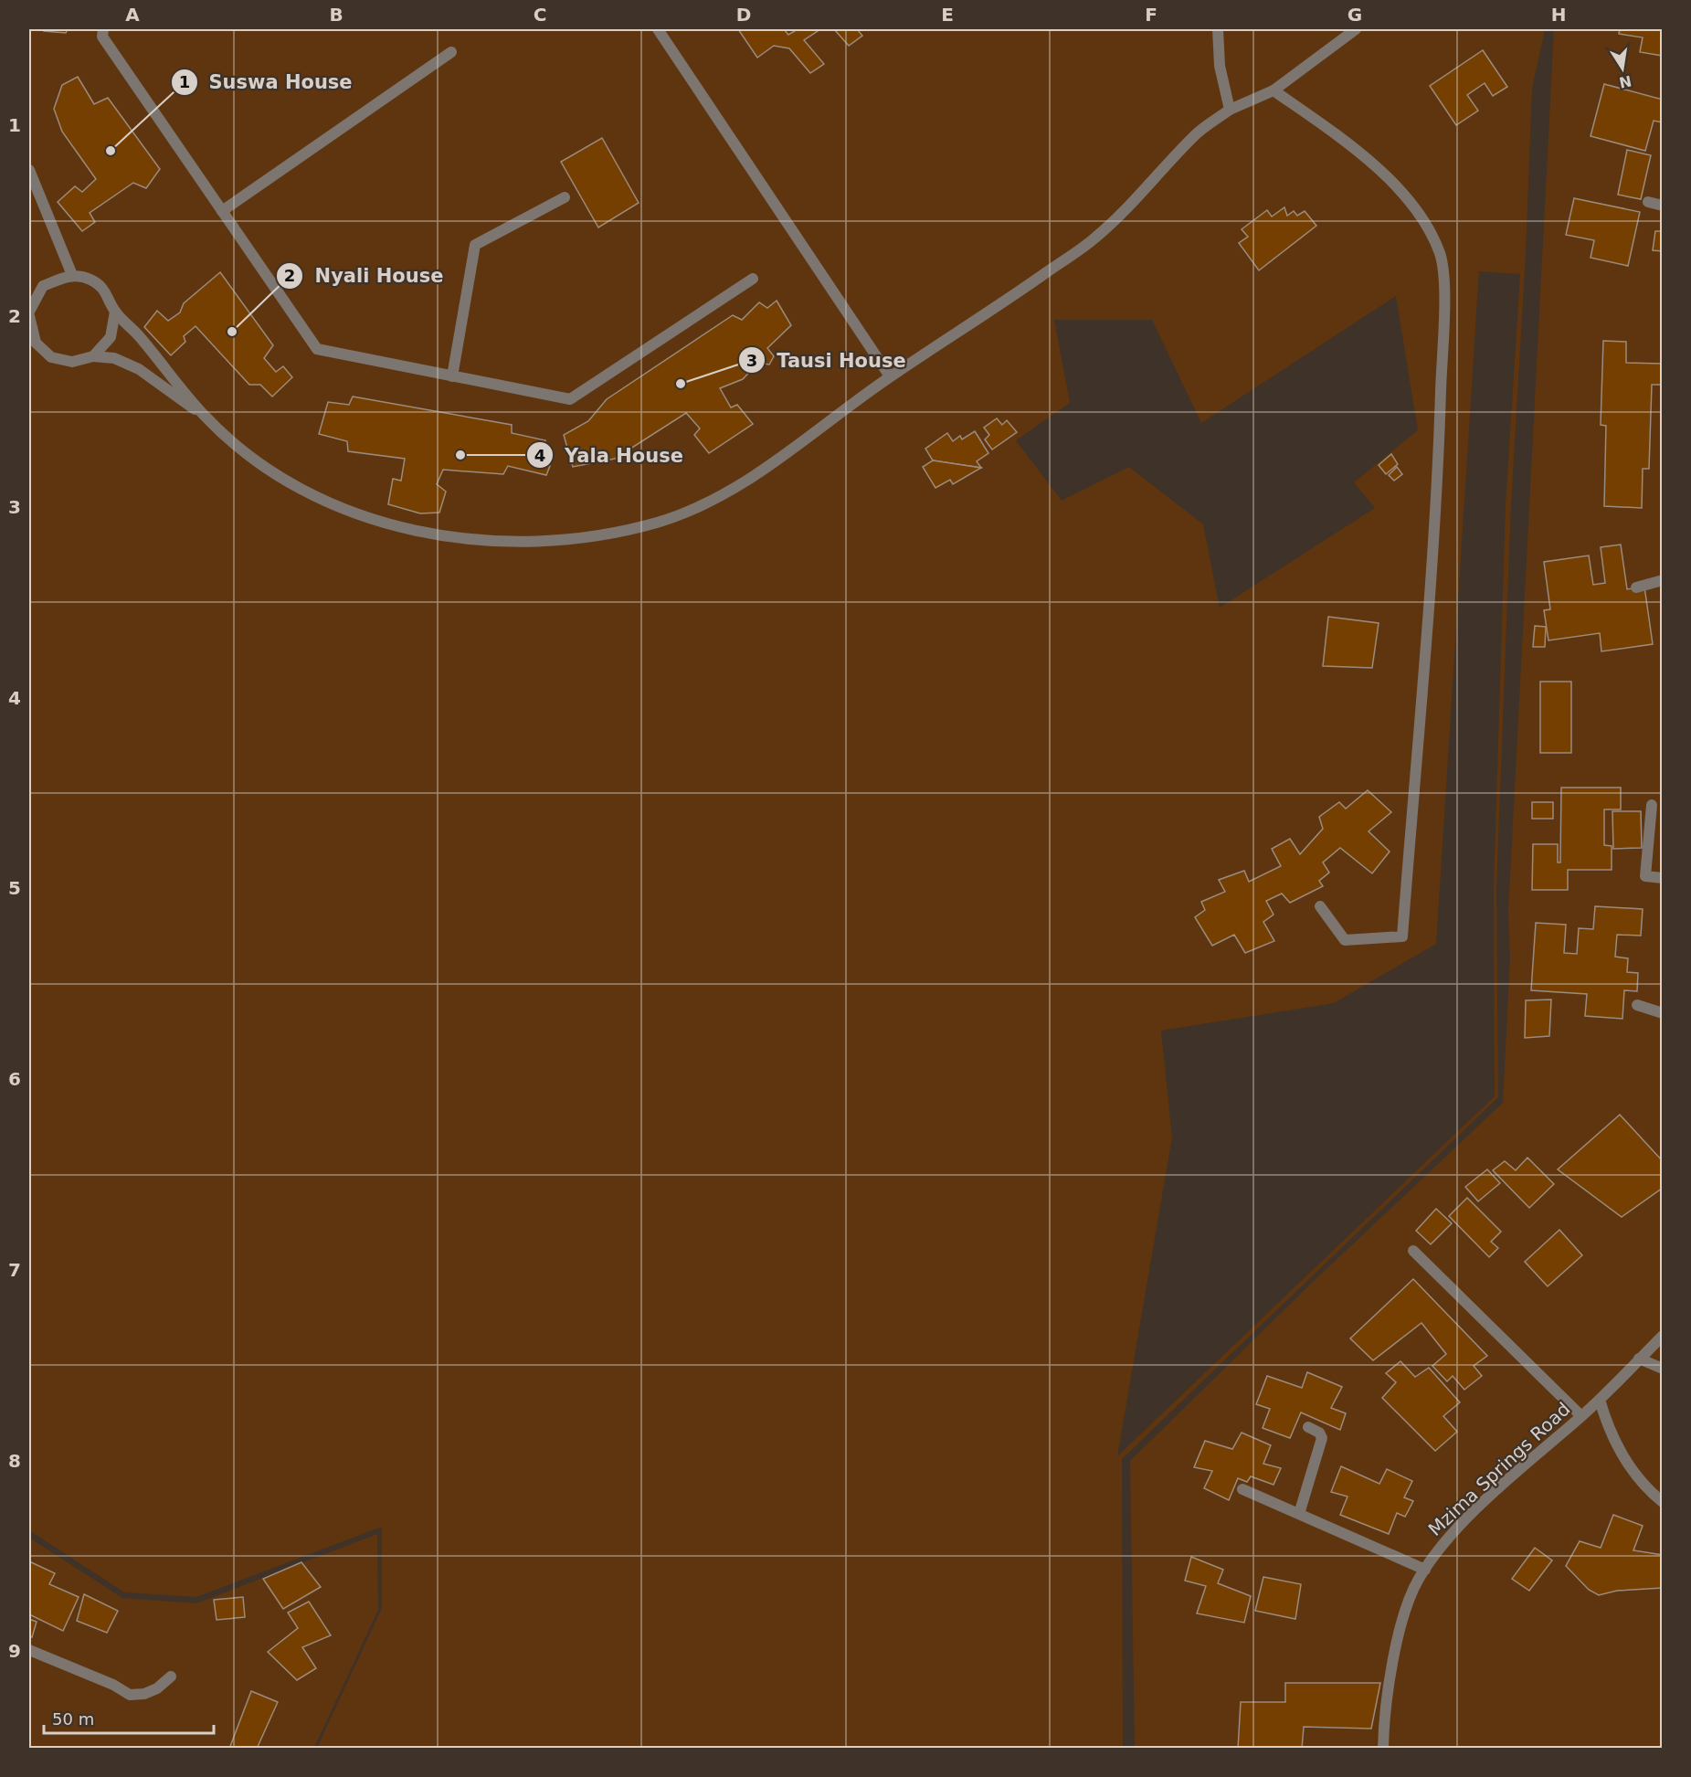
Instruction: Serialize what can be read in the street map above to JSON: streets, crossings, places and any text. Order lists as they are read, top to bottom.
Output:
{
  "streets": {
    "street": ["Mzima Springs Road"]
  },
  "places": [
    "Suswa House",
    "Nyali House",
    "Tausi House",
    "Yala House"
  ],
  "scale_bar": "50 m",
  "north": "bottom",
  "grid": {
    "columns": [
      "A",
      "B",
      "C",
      "D",
      "E",
      "F",
      "G",
      "H"
    ],
    "rows": [
      "1",
      "2",
      "3",
      "4",
      "5",
      "6",
      "7",
      "8",
      "9"
    ]
  }
}
